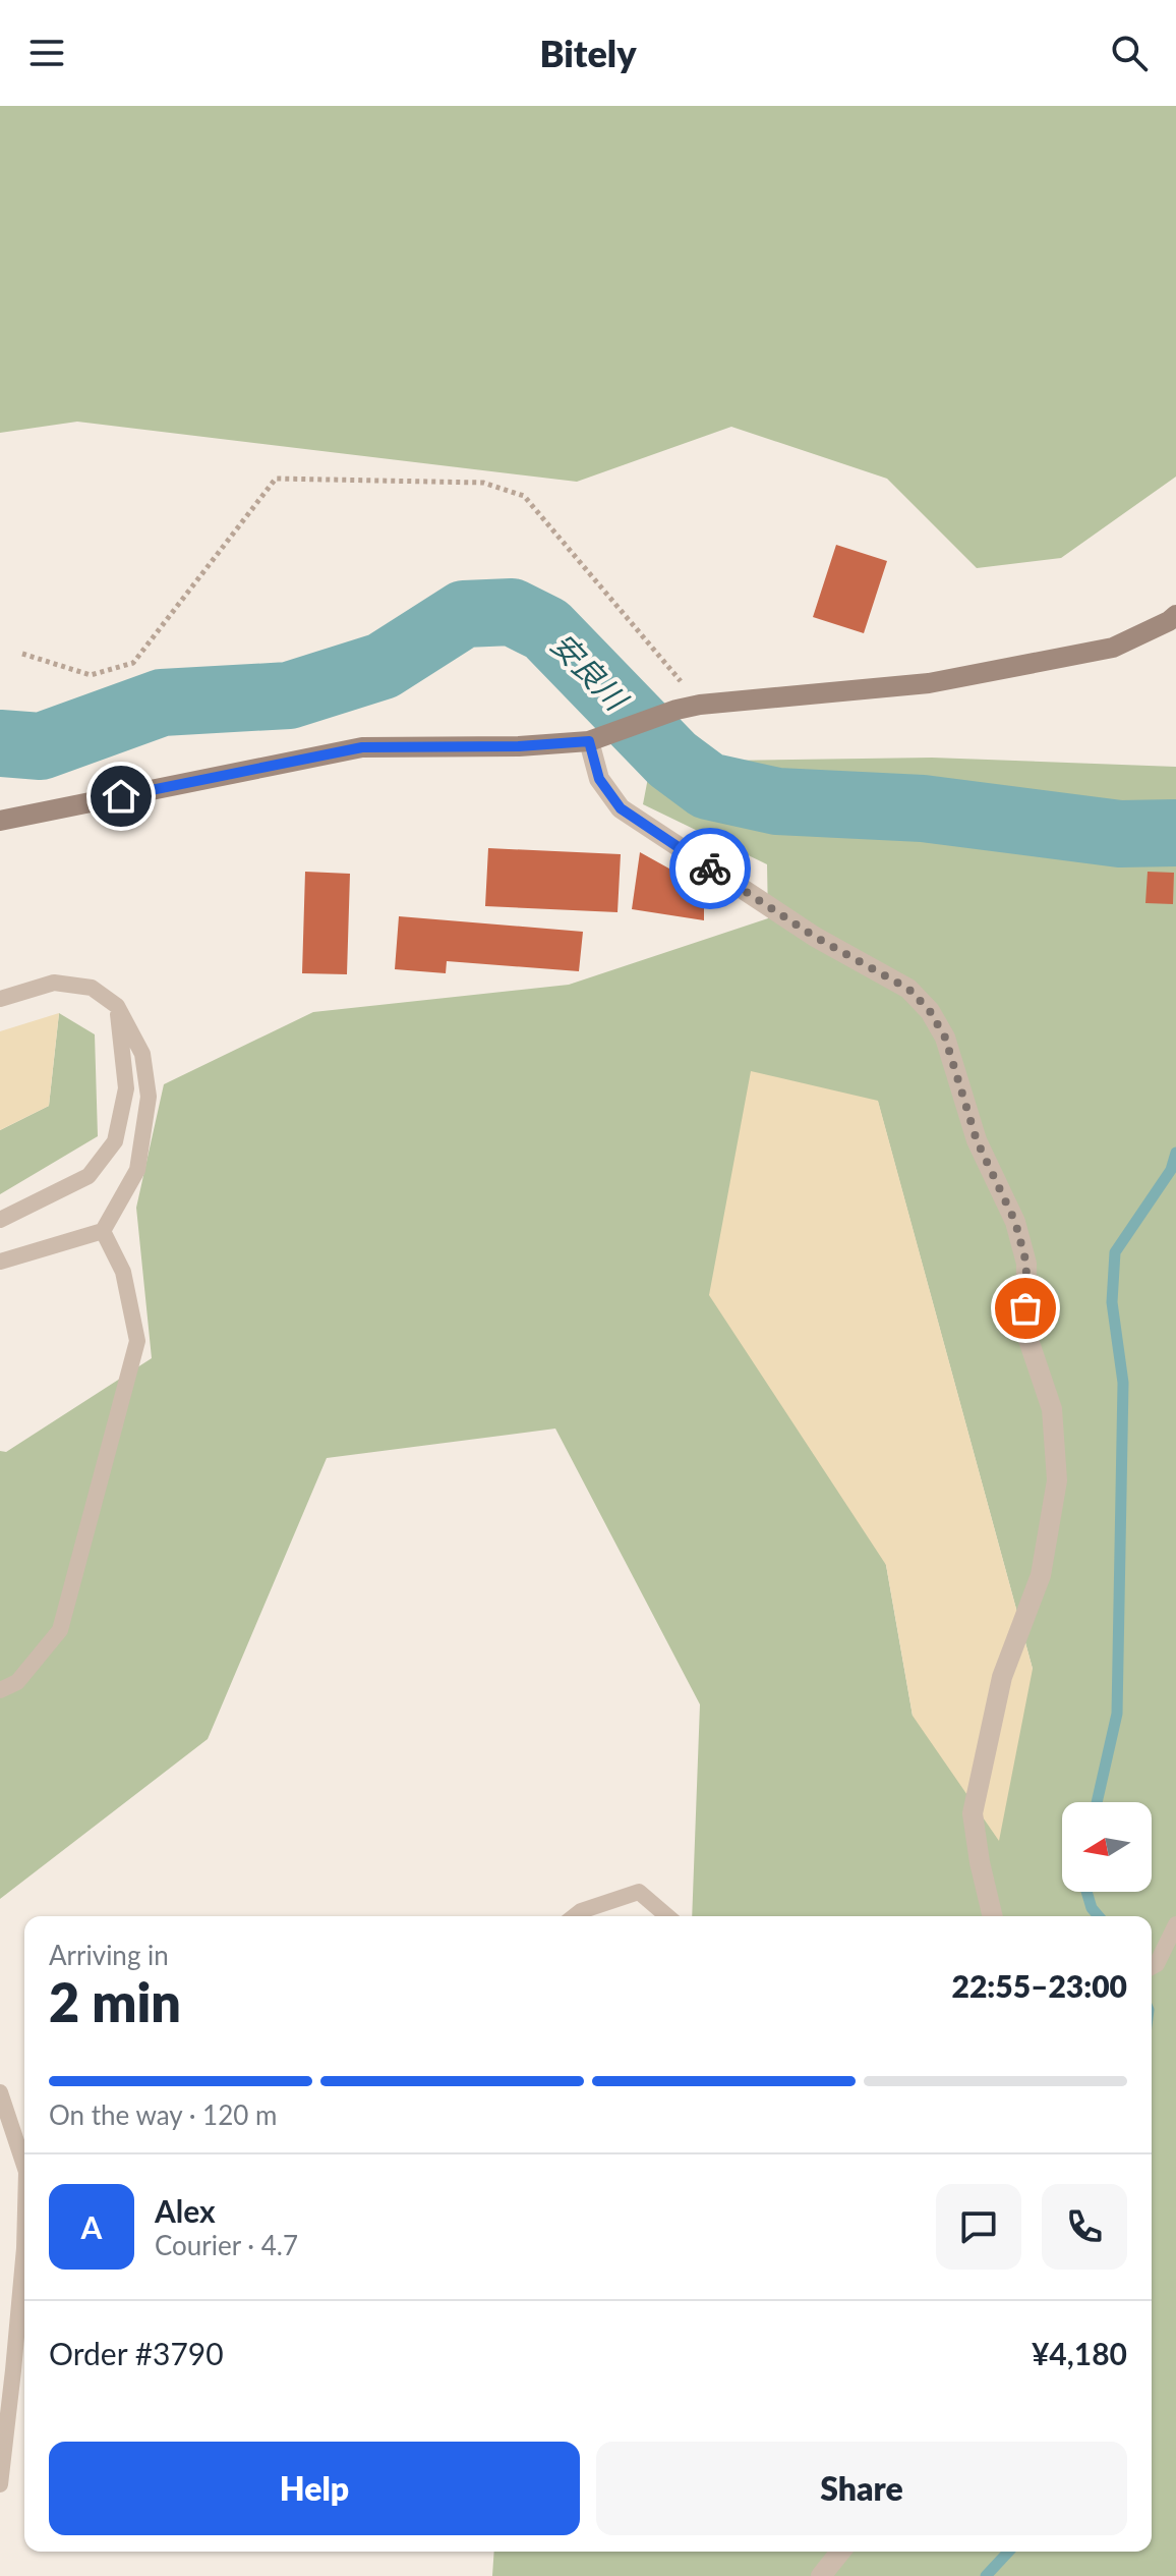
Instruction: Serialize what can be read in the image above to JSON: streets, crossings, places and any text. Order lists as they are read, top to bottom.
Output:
{
  "water": ["安良川"],
  "north": "left",
  "page": {
    "header": "Bitely",
    "heading": ["2 min", "Arriving in", "22:55–23:00"],
    "panel": [
      "Alex",
      "Courier · 4.7",
      "Order #3790",
      "¥4,180"
    ],
    "bar": "On the way · 120 m",
    "round": "A",
    "buttons": ["Help", "Share"]
  }
}
